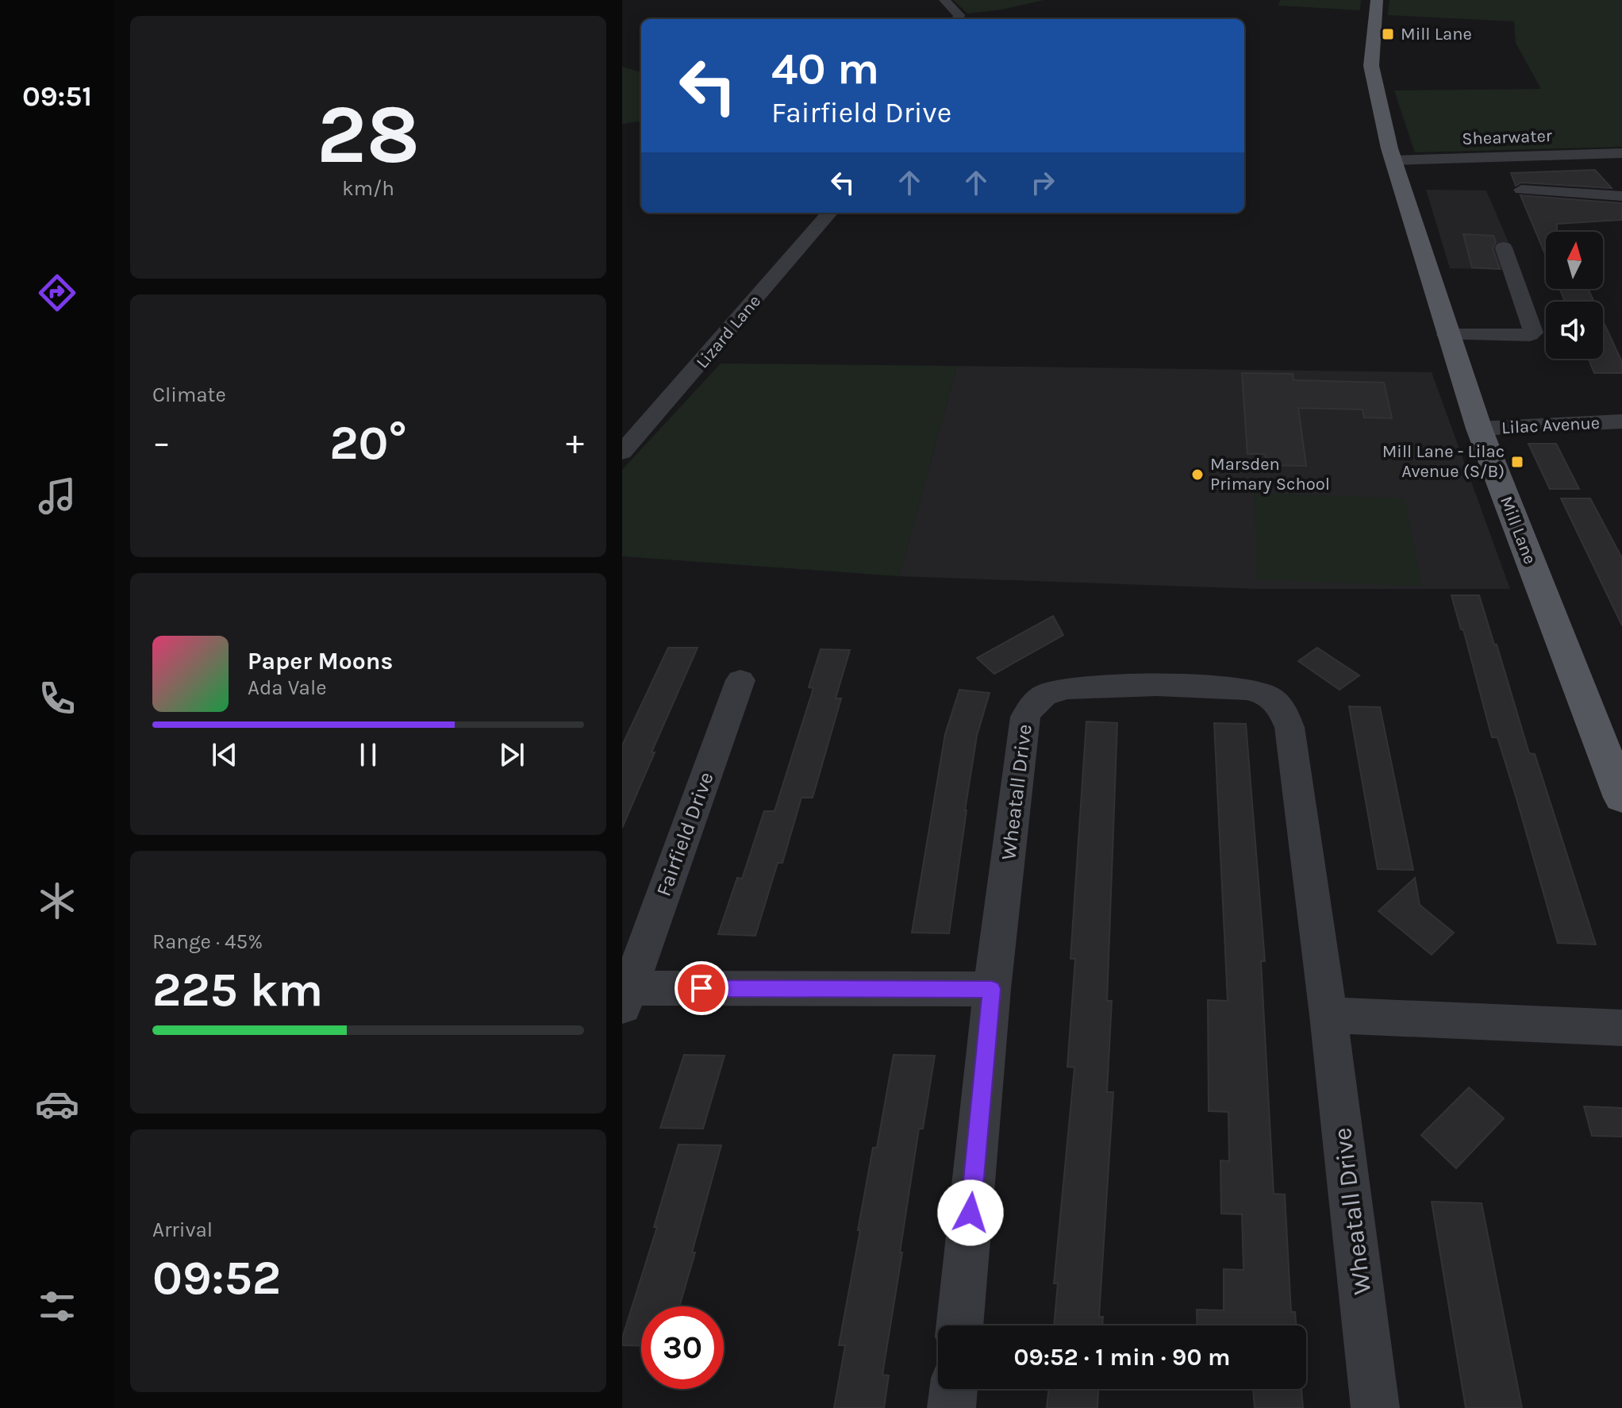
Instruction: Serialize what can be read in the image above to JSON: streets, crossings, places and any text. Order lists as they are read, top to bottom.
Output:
{
  "streets": {
    "main road": ["Mill Lane"],
    "street": [
      "Shearwater",
      "Lizard Lane",
      "Lilac Avenue",
      "Wheatall Drive",
      "Fairfield Drive"
    ]
  },
  "crossings": [
    ["Shearwater", "Mill Lane"],
    ["Lilac Avenue", "Mill Lane"],
    ["Wheatall Drive", "Fairfield Drive"]
  ],
  "places": {
    "transit": ["Mill Lane", "Mill Lane - Lilac Avenue (S/B)"],
    "other": ["Marsden Primary School"]
  },
  "north": "top",
  "page": {
    "tabs": "09:51",
    "tile": [
      ["28", "km/h"],
      "Climate",
      ["Range · 45%", "225 km"],
      ["Arrival", "09:52"]
    ],
    "turn": ["40 m", "Fairfield Drive"],
    "heat": ["−", "20°", "+"],
    "song": ["Paper Moons", "Ada Vale"],
    "limit": "30",
    "trip": "09:52 · 1 min · 90 m"
  }
}
